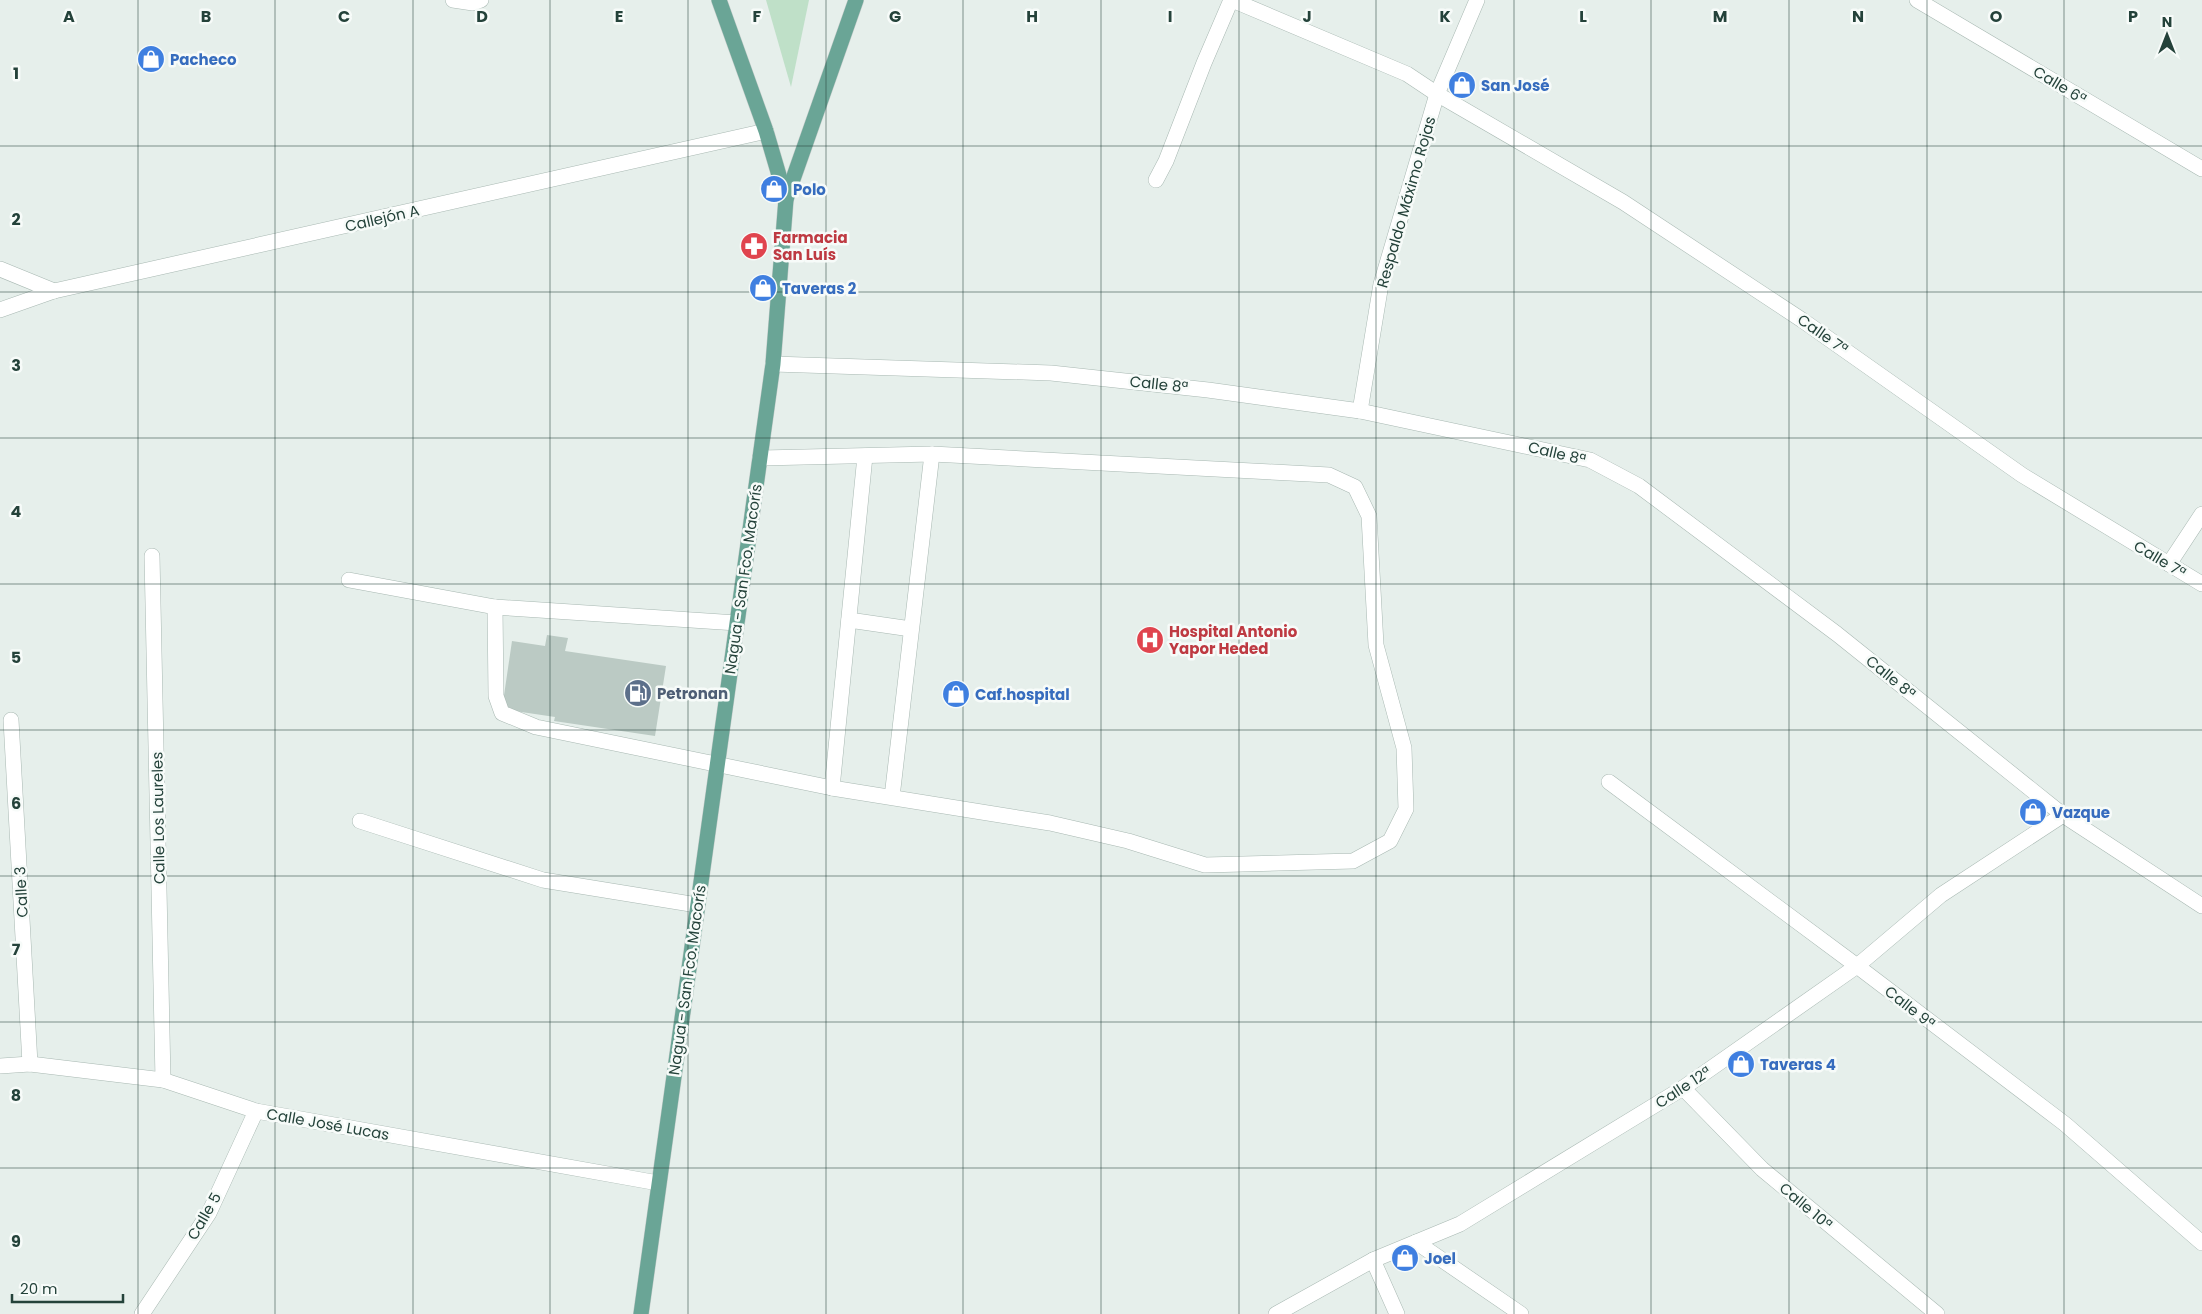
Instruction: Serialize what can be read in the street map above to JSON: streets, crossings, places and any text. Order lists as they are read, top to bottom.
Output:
{
  "streets": {
    "main road": ["Nagua - San Fco. Macorís"],
    "street": [
      "Calle 6ª",
      "Respaldo Máximo Rojas",
      "Callejón A",
      "Calle 7ª",
      "Calle 8ª",
      "Calle Los Laureles",
      "Calle 3",
      "Calle 9ª",
      "Calle 12ª",
      "Calle José Lucas",
      "Calle 10ª",
      "Calle 5"
    ]
  },
  "crossings": [
    ["Respaldo Máximo Rojas", "Calle 7ª"],
    ["Respaldo Máximo Rojas", "Calle 8ª"],
    ["Callejón A", "Nagua - San Fco. Macorís"],
    ["Calle 8ª", "Nagua - San Fco. Macorís"],
    ["Calle 8ª", "Calle 12ª"],
    ["Nagua - San Fco. Macorís", "Calle José Lucas"],
    ["Calle Los Laureles", "Calle José Lucas"],
    ["Calle 3", "Calle José Lucas"],
    ["Calle 9ª", "Calle 12ª"],
    ["Calle 12ª", "Calle 10ª"],
    ["Calle José Lucas", "Calle 5"]
  ],
  "places": {
    "shop": [
      "Pacheco",
      "San José",
      "Polo",
      "Taveras 2",
      "Caf.hospital",
      "Vazque",
      "Taveras 4",
      "Joel"
    ],
    "pharmacy": ["Farmacia San Luís"],
    "hospital": ["Hospital Antonio Yapor Heded"],
    "fuel station": ["Petronan"]
  },
  "scale_bar": "20 m",
  "north": "top",
  "grid": {
    "columns": [
      "A",
      "B",
      "C",
      "D",
      "E",
      "F",
      "G",
      "H",
      "I",
      "J",
      "K",
      "L",
      "M",
      "N",
      "O",
      "P"
    ],
    "rows": [
      "1",
      "2",
      "3",
      "4",
      "5",
      "6",
      "7",
      "8",
      "9"
    ]
  }
}
